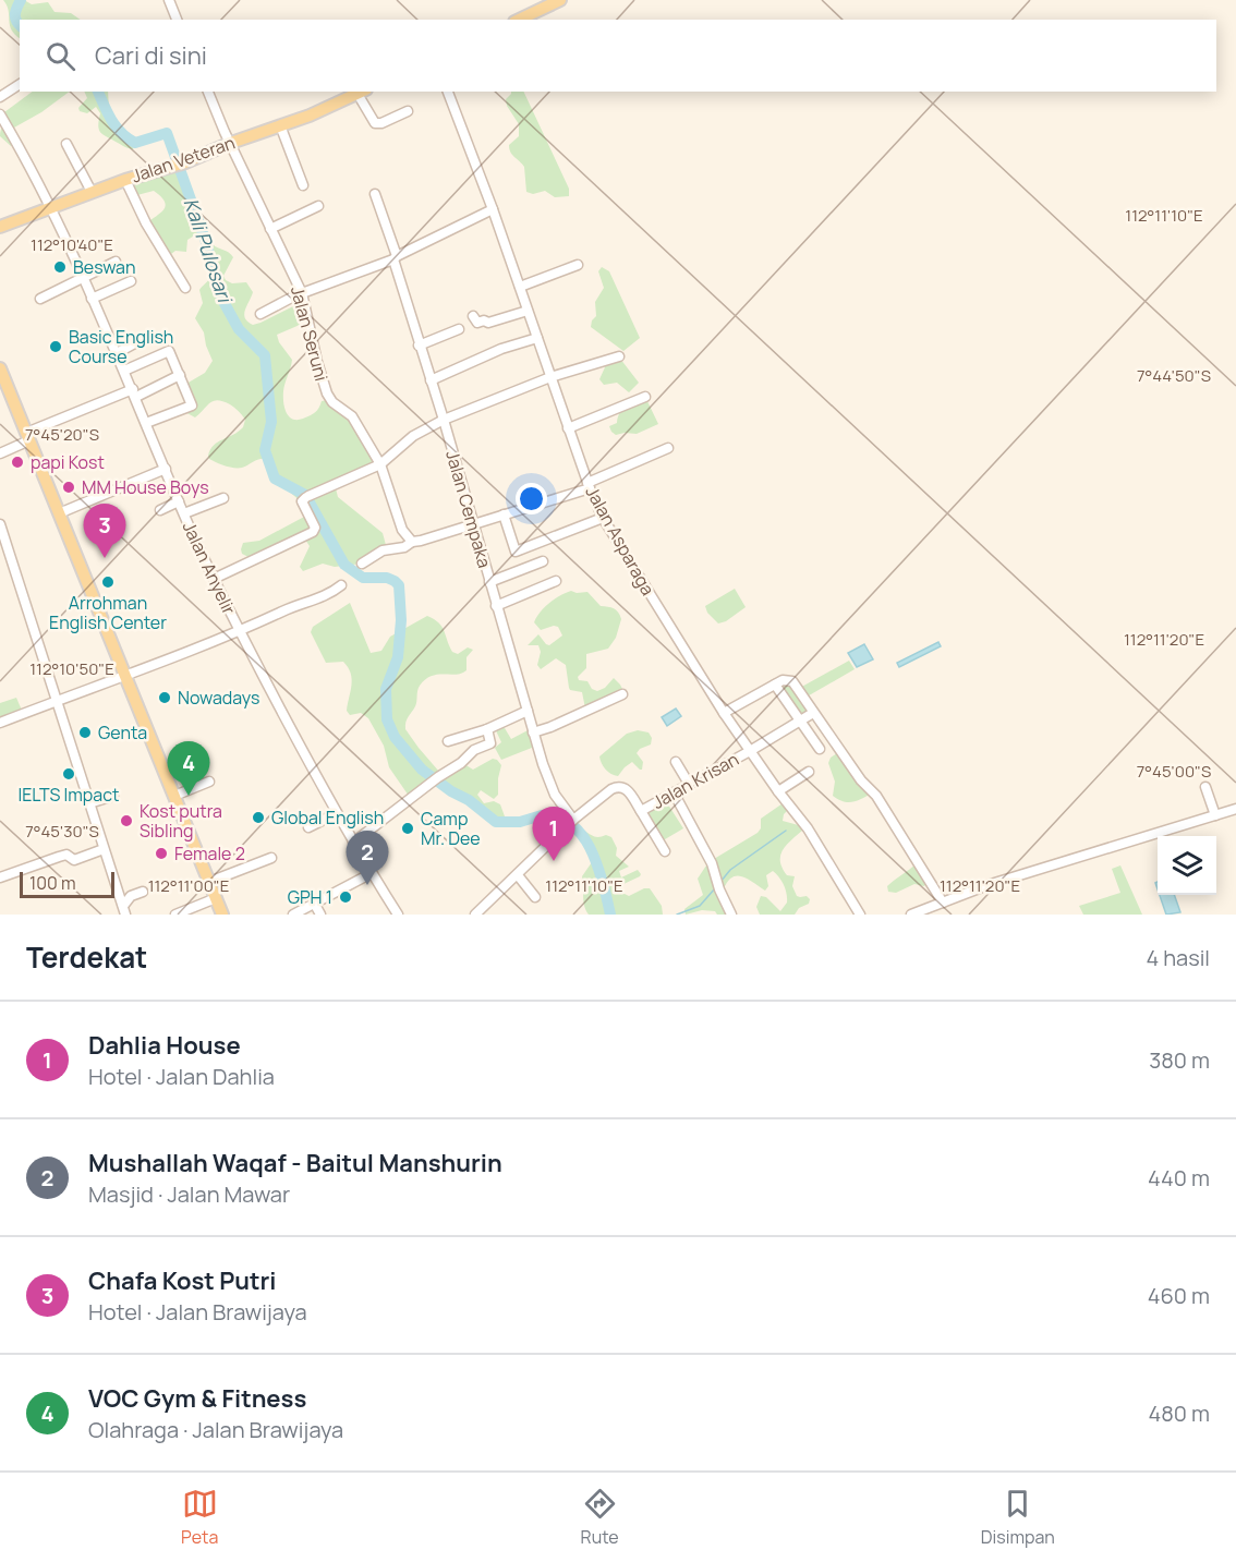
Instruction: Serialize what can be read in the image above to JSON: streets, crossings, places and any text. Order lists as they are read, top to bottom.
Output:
{
  "streets": {
    "main road": ["Jalan Veteran"],
    "street": [
      "Jalan Seruni",
      "Jalan Cempaka",
      "Jalan Asparaga",
      "Jalan Anyelir",
      "Jalan Krisan"
    ]
  },
  "crossings": [
    ["Jalan Veteran", "Jalan Seruni"],
    ["Jalan Veteran", "Jalan Anyelir"],
    ["Jalan Cempaka", "Jalan Krisan"],
    ["Jalan Asparaga", "Jalan Krisan"]
  ],
  "water": ["Kali Pulosari"],
  "places": [
    "Beswan",
    "Basic English Course",
    "papi Kost",
    "MM House Boys",
    "Arrohman English Center",
    "Nowadays",
    "Genta",
    "IELTS Impact",
    "Global English",
    "Kost putra Sibling",
    "Camp Mr. Dee",
    "Female 2",
    "GPH 1"
  ],
  "scale_bar": "100 m",
  "page": {
    "search": "Cari di sini",
    "pins": [
      "3",
      "4",
      "1",
      "2"
    ],
    "scale": "100 m",
    "heading": ["Terdekat", "4 hasil"],
    "list": [
      {
        "mark": "1",
        "name": "Dahlia House",
        "note": "Hotel · Jalan Dahlia",
        "value": "380 m"
      },
      {
        "mark": "2",
        "name": "Mushallah Waqaf - Baitul Manshurin",
        "note": "Masjid · Jalan Mawar",
        "value": "440 m"
      },
      {
        "mark": "3",
        "name": "Chafa Kost Putri",
        "note": "Hotel · Jalan Brawijaya",
        "value": "460 m"
      },
      {
        "mark": "4",
        "name": "VOC Gym & Fitness",
        "note": "Olahraga · Jalan Brawijaya",
        "value": "480 m"
      }
    ],
    "nav": ["Peta", "Rute", "Disimpan"]
  },
  "coordinates": [
    "112°11'10\"E",
    "112°10'40\"E",
    "7°44'50\"S",
    "7°45'20\"S",
    "112°11'20\"E",
    "112°10'50\"E",
    "7°45'00\"S",
    "7°45'30\"S",
    "112°11'00\"E"
  ]
}
